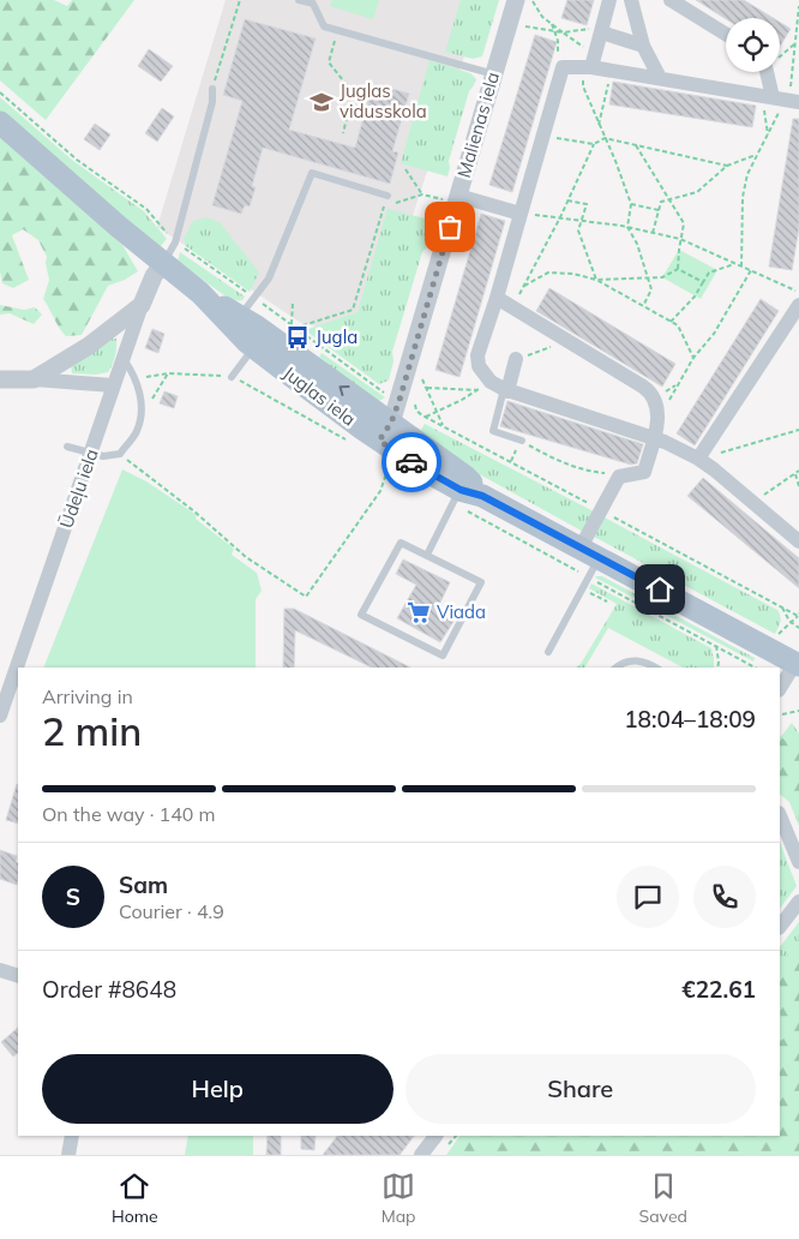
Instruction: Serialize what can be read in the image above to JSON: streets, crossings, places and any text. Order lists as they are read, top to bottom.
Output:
{
  "streets": {
    "main road": ["Juglas iela"],
    "street": ["Malienas iela", "Ūdeļu iela"]
  },
  "crossings": [
    ["Malienas iela", "Juglas iela"],
    ["Juglas iela", "Ūdeļu iela"]
  ],
  "places": {
    "school or university": ["Juglas vidusskola"],
    "bus stop": ["Jugla"],
    "supermarket": ["Viada"]
  },
  "page": {
    "heading": ["2 min", "Arriving in", "18:04–18:09"],
    "panel": [
      "Sam",
      "Courier · 4.9",
      "Order #8648",
      "€22.61"
    ],
    "bar": "On the way · 140 m",
    "round": "S",
    "buttons": ["Help", "Share"],
    "tabs": ["Home", "Map", "Saved"]
  }
}
